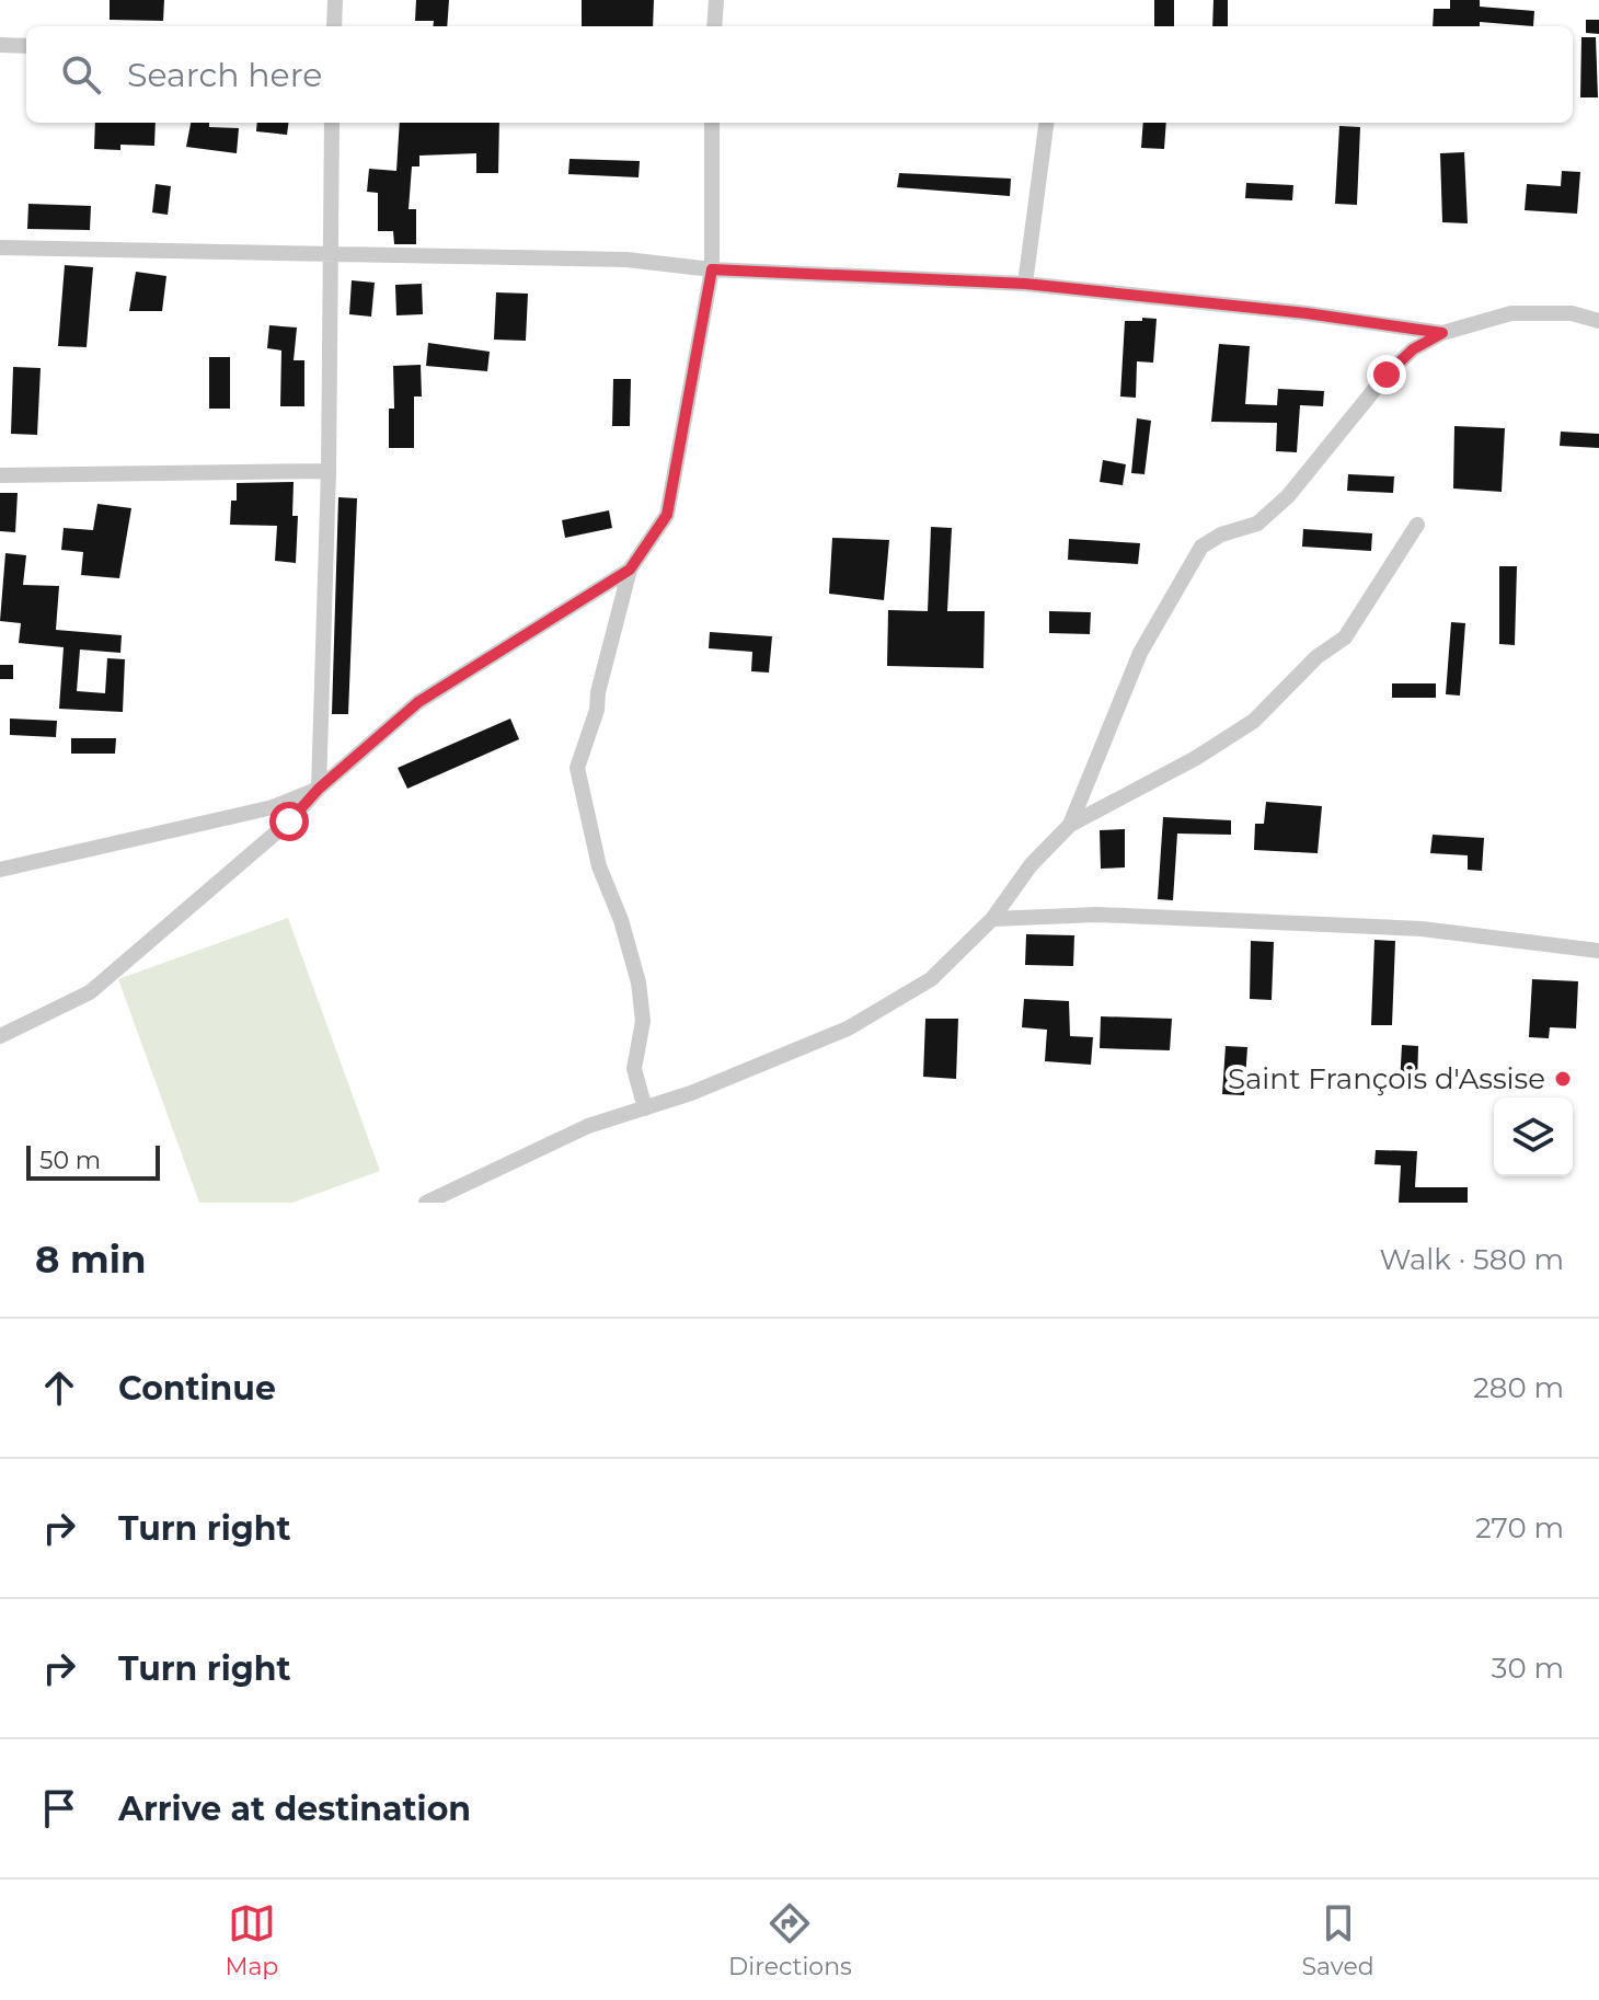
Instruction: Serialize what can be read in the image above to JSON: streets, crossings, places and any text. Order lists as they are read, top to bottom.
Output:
{
  "places": ["Saint François d'Assise"],
  "scale_bar": "50 m",
  "page": {
    "search": "Search here",
    "scale": "50 m",
    "heading": ["8 min", "Walk · 580 m"],
    "list": [
      ["Continue", "280 m"],
      ["Turn right", "270 m"],
      ["Turn right", "30 m"],
      "Arrive at destination"
    ],
    "nav": ["Map", "Directions", "Saved"]
  }
}
